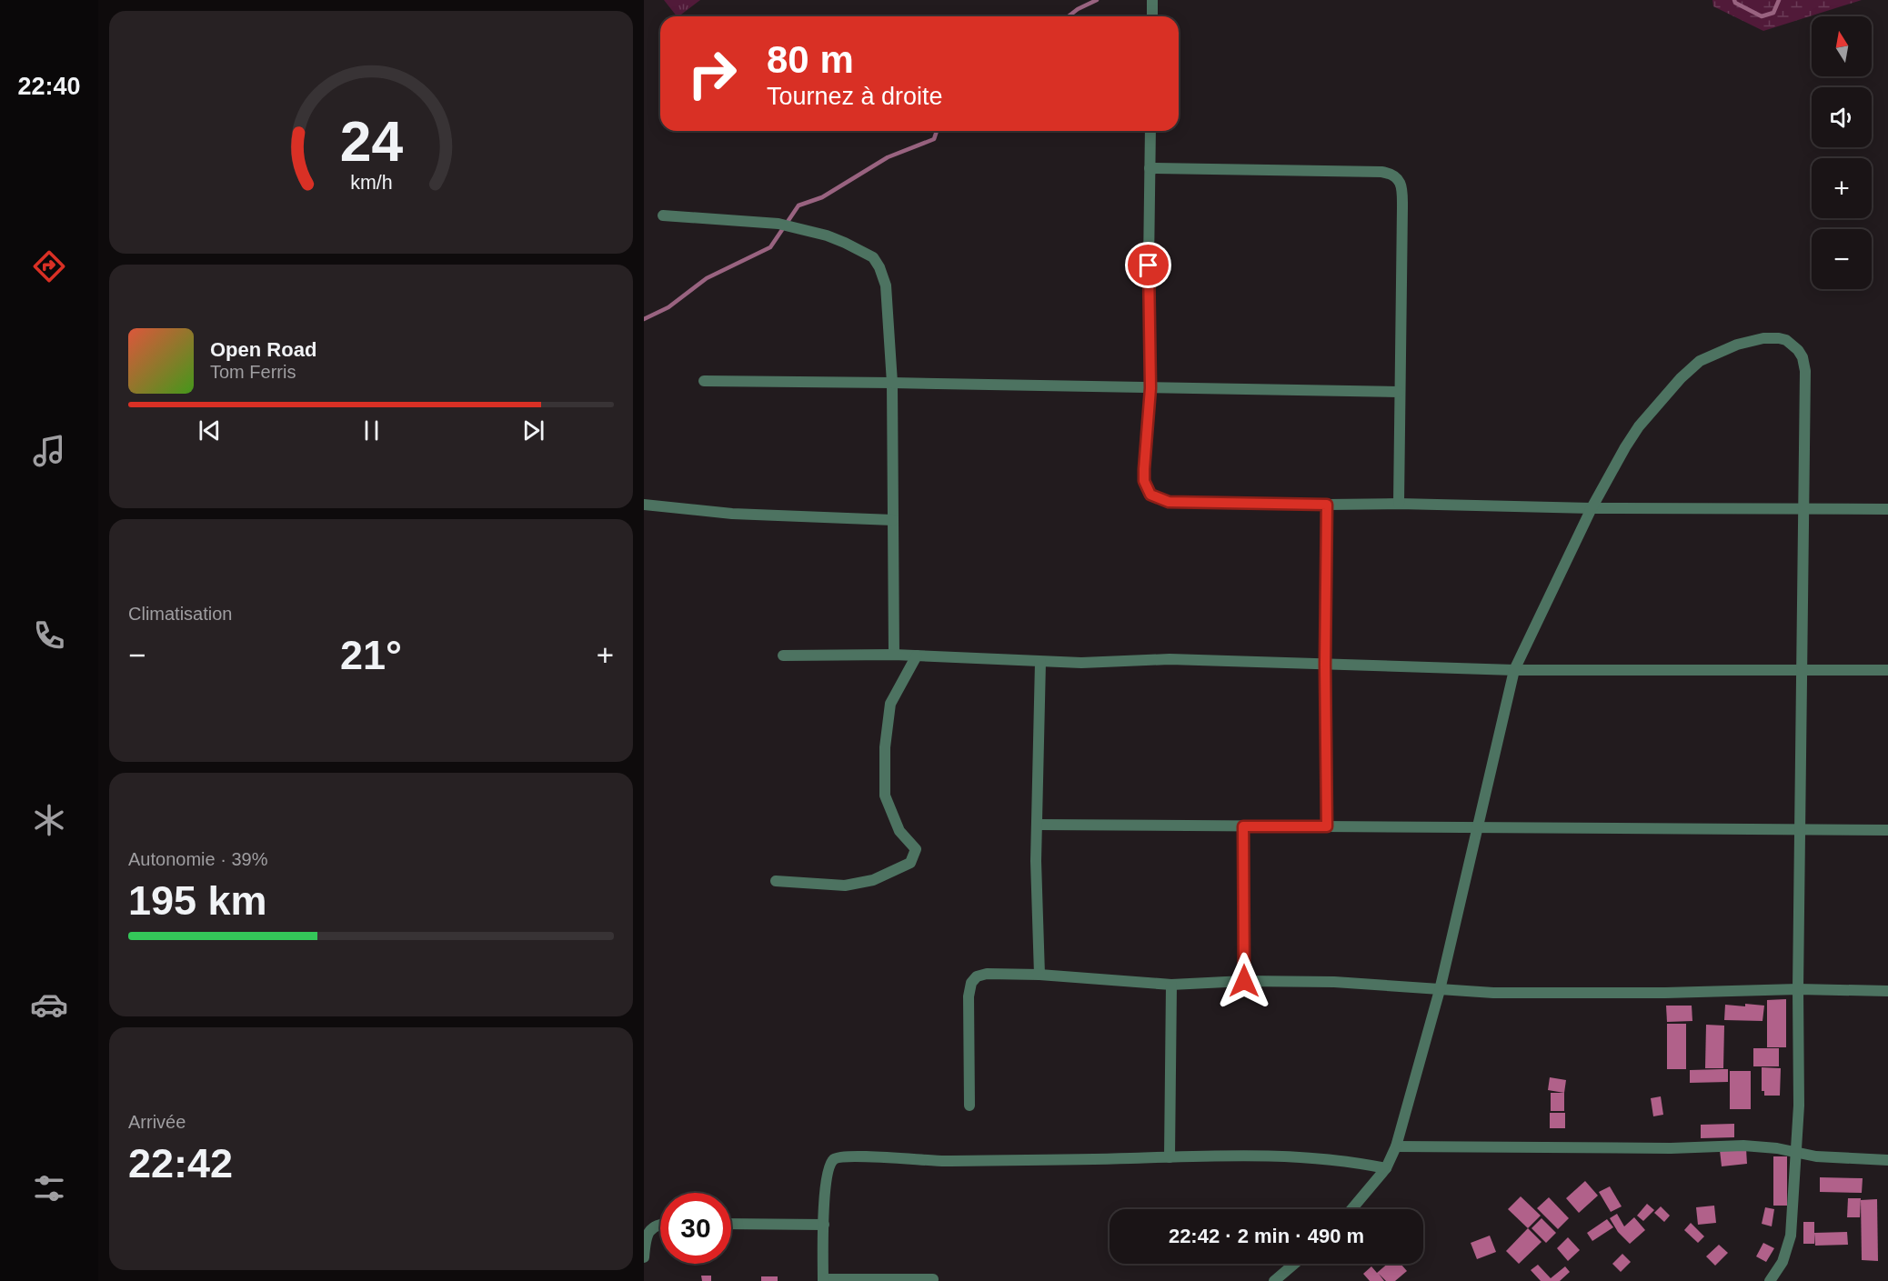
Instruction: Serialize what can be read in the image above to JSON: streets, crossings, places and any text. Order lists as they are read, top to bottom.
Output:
{
  "north": "top",
  "page": {
    "tabs": "22:40",
    "map_buttons": ["+", "−"],
    "turn": ["80 m", "Tournez à droite"],
    "song": ["Open Road", "Tom Ferris"],
    "tile": [
      "Climatisation",
      ["Autonomie · 39%", "195 km"],
      ["Arrivée", "22:42"]
    ],
    "heat": ["−", "21°", "+"],
    "limit": "30",
    "trip": "22:42 · 2 min · 490 m",
    "gauge": ["24", "km/h"]
  }
}
